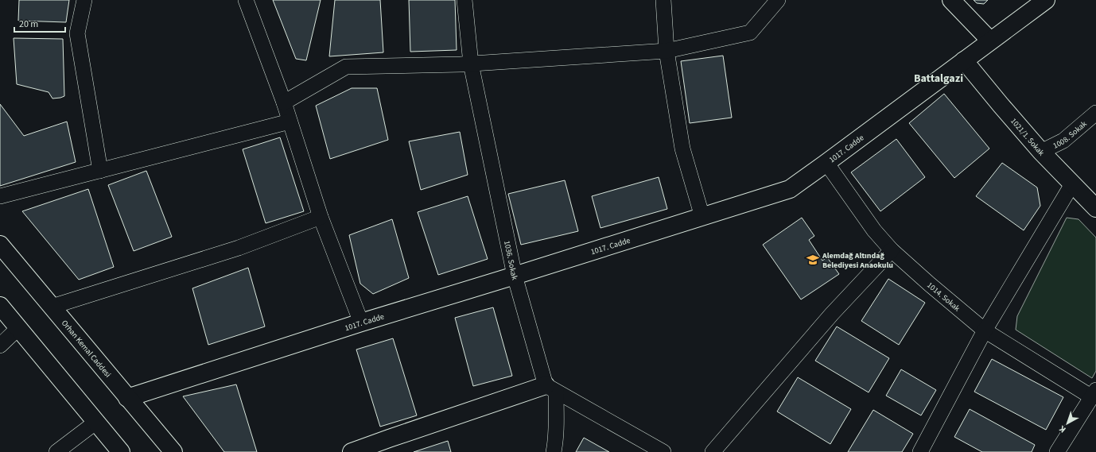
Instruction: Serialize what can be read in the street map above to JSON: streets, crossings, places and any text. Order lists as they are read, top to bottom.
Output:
{
  "streets": {
    "street": [
      "1008. Sokak",
      "1021/1. Sokak",
      "1017. Cadde",
      "1036. Sokak",
      "1014. Sokak",
      "Orhan Kemal Caddesi"
    ]
  },
  "crossings": [
    ["1008. Sokak", "1021/1. Sokak"],
    ["1021/1. Sokak", "1017. Cadde"],
    ["1017. Cadde", "1036. Sokak"],
    ["1017. Cadde", "1014. Sokak"],
    ["1017. Cadde", "Orhan Kemal Caddesi"]
  ],
  "districts": ["Battalgazi"],
  "places": {
    "school or university": ["Alemdağ Altındağ Belediyesi Anaokulu"]
  },
  "scale_bar": "20 m",
  "north": "bottom left"
}
